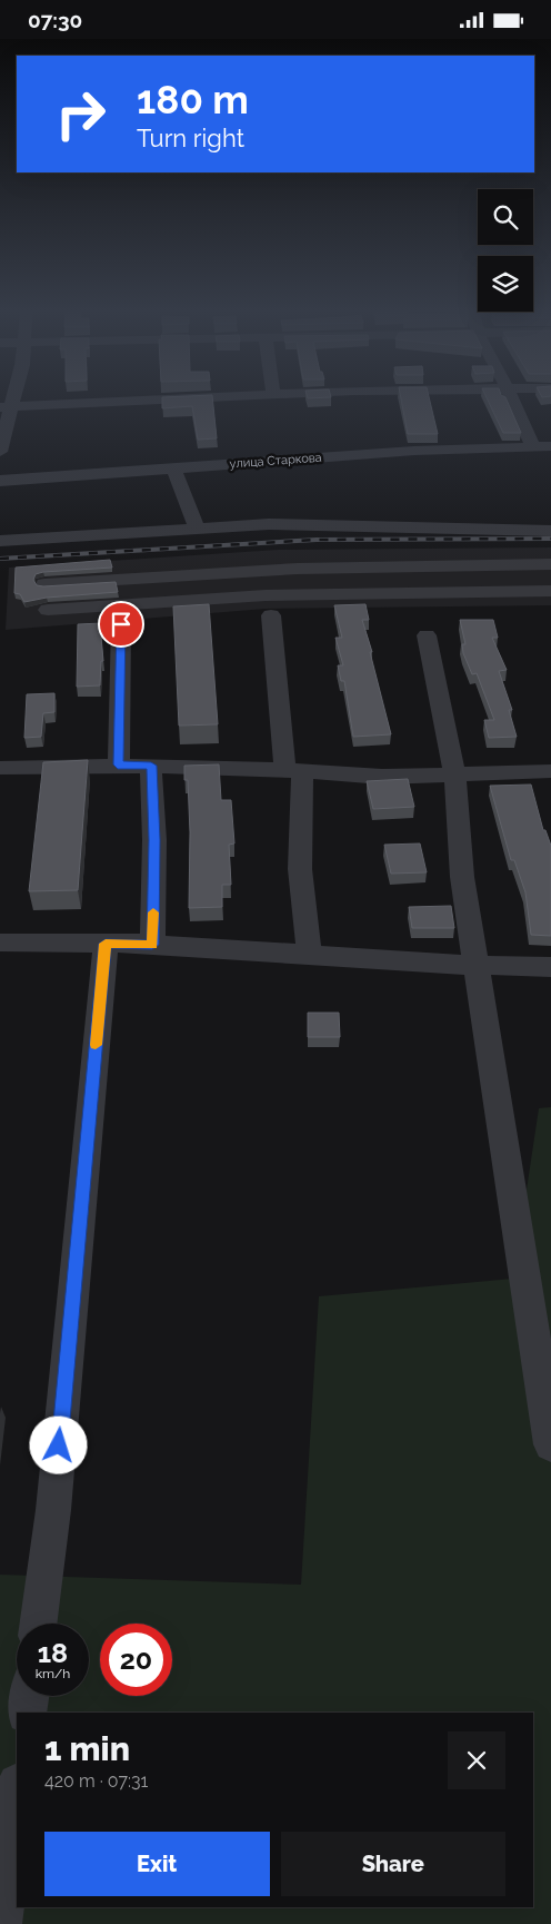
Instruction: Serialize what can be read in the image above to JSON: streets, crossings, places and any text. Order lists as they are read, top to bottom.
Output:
{
  "streets": {
    "street": ["улица Старкова"]
  },
  "page": {
    "status": "07:30",
    "turn": ["180 m", "Turn right"],
    "speed": "18 km/h",
    "limit": "20",
    "heading": ["1 min", "420 m · 07:31"],
    "buttons": ["Exit", "Share"]
  }
}
